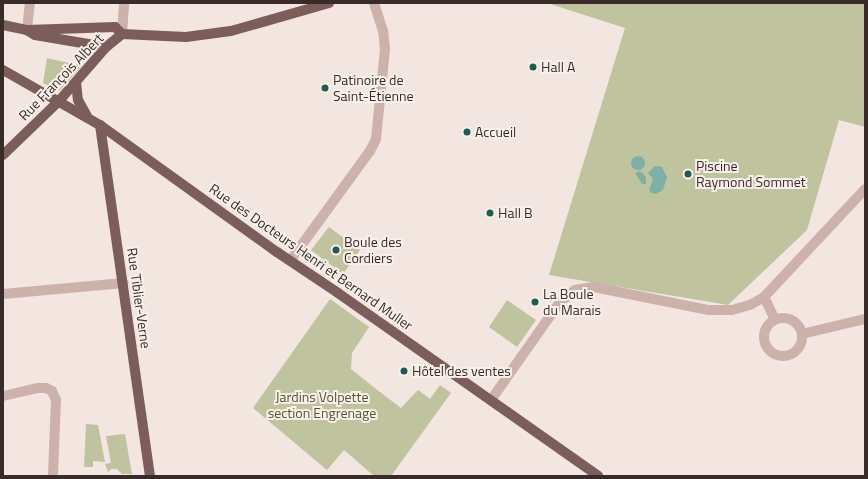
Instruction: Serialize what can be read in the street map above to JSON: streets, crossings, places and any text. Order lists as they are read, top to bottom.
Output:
{
  "streets": {
    "main road": ["Rue François Albert", "Rue des Docteurs Henri et Bernard Muller", "Rue Tiblier-Verne"]
  },
  "crossings": [
    ["Rue François Albert", "Rue des Docteurs Henri et Bernard Muller"],
    ["Rue des Docteurs Henri et Bernard Muller", "Rue Tiblier-Verne"]
  ],
  "parks": ["Jardins Volpette section Engrenage"],
  "places": [
    "Hall A",
    "Patinoire de Saint-Étienne",
    "Accueil",
    "Piscine Raymond Sommet",
    "Hall B",
    "Boule des Cordiers",
    "La Boule du Marais",
    "Hôtel des ventes"
  ]
}
